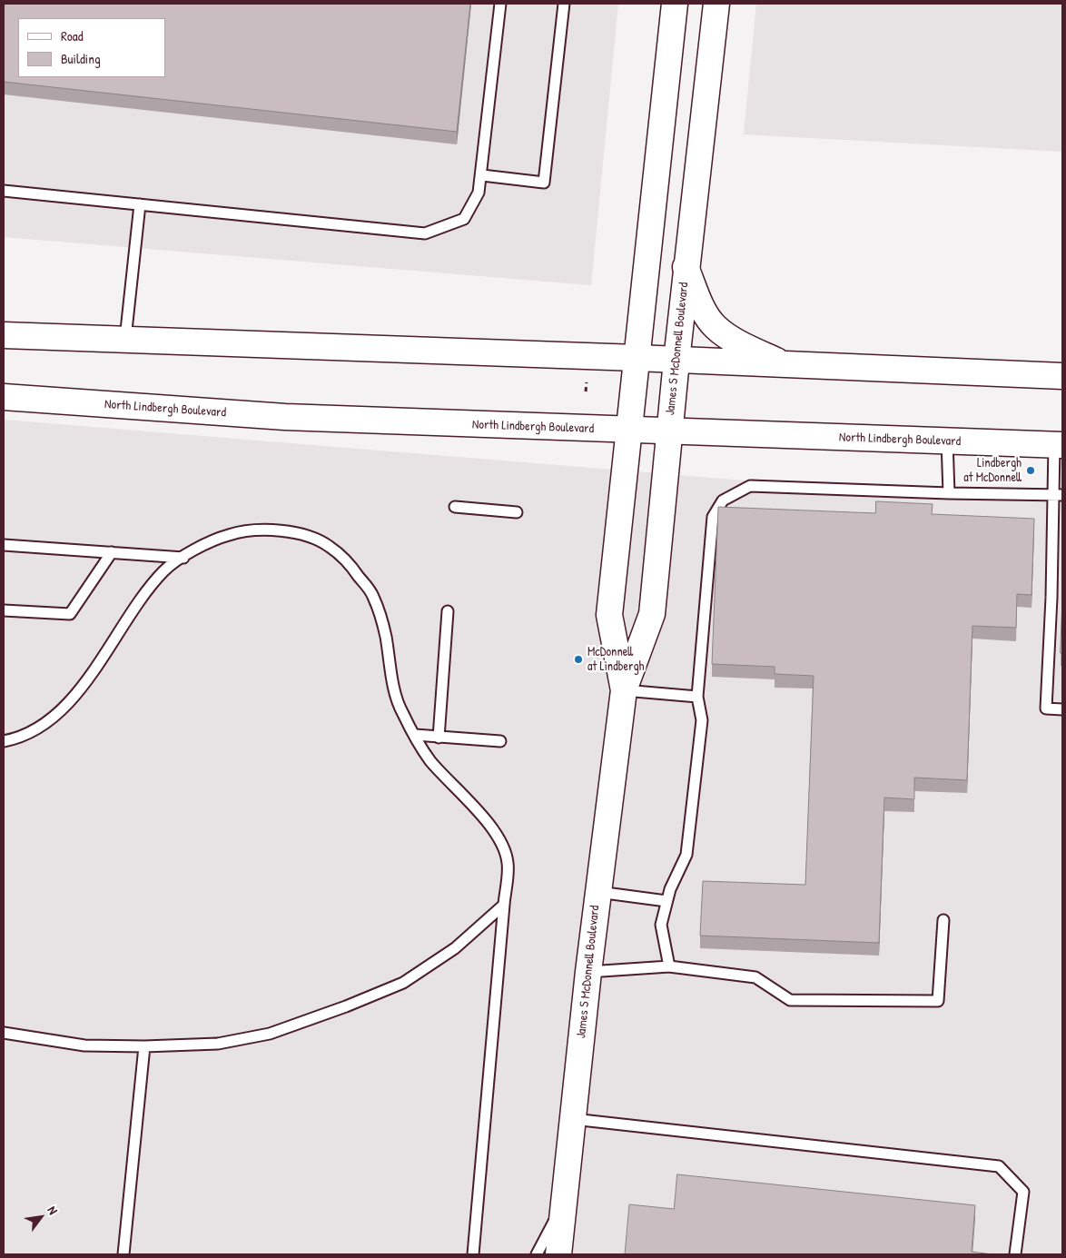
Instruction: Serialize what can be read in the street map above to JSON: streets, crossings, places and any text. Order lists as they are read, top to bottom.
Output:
{
  "streets": {
    "main road": ["James S McDonnell Boulevard", "North Lindbergh Boulevard"]
  },
  "crossings": [
    ["James S McDonnell Boulevard", "North Lindbergh Boulevard"]
  ],
  "places": ["Lindbergh at McDonnell", "McDonnell at Lindbergh"],
  "legend": ["Road", "Building"],
  "north": "top right"
}
